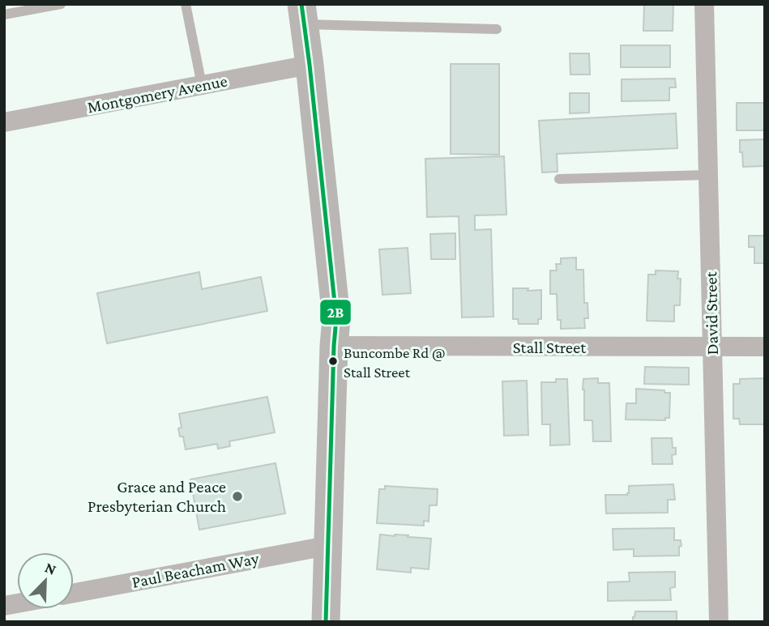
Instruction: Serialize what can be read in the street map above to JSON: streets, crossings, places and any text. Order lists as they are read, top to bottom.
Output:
{
  "streets": {
    "street": [
      "Montgomery Avenue",
      "David Street",
      "Stall Street",
      "Paul Beacham Way"
    ]
  },
  "crossings": [
    ["David Street", "Stall Street"]
  ],
  "places": ["Buncombe Rd @ Stall Street", "Grace and Peace Presbyterian Church"],
  "lines": ["transit line 2B"],
  "north": "top right"
}
